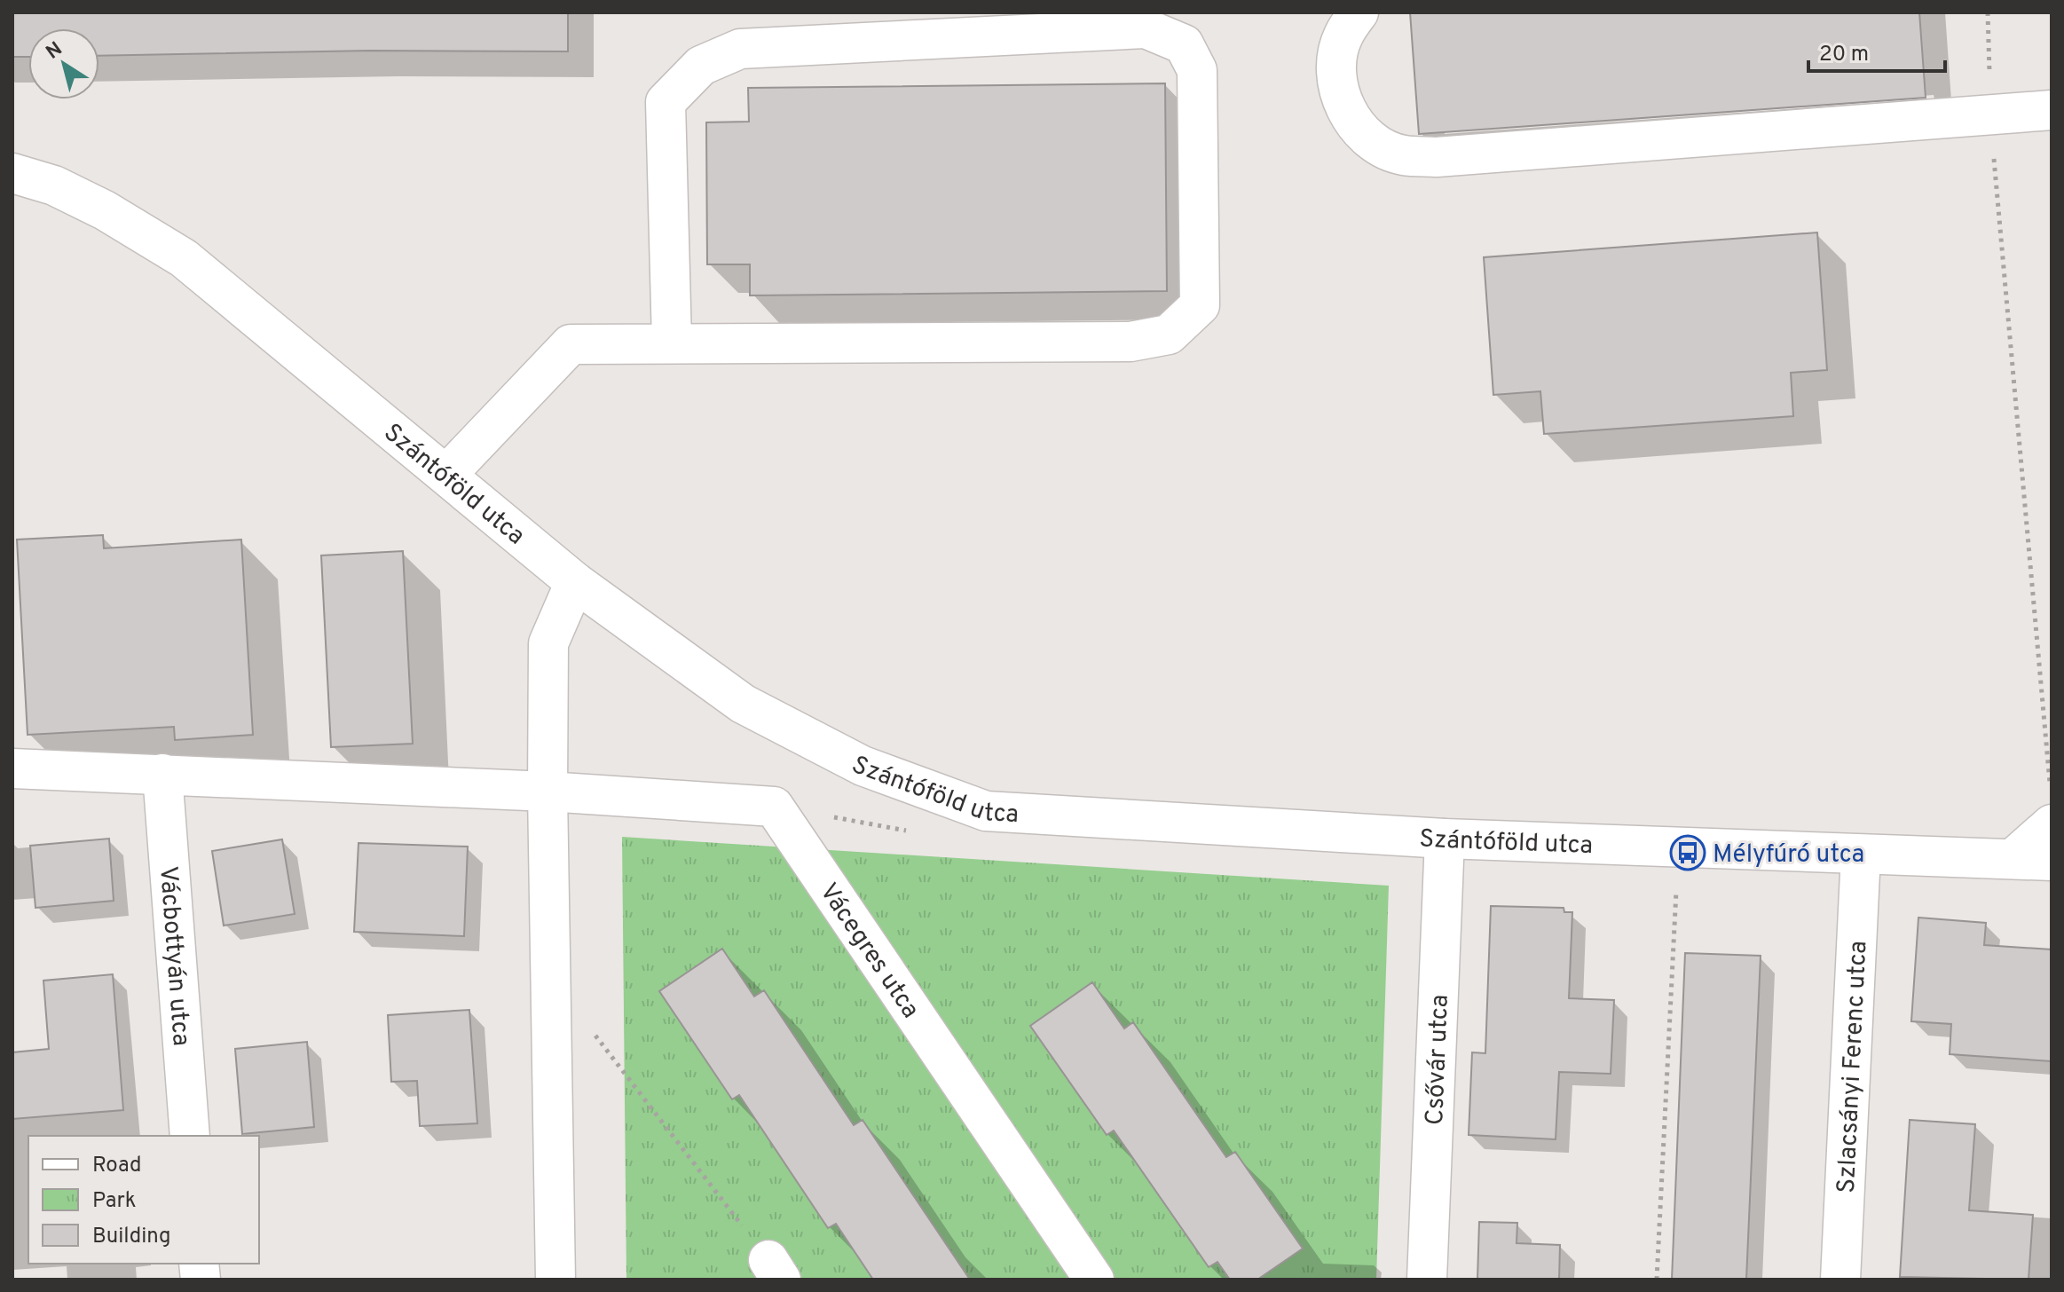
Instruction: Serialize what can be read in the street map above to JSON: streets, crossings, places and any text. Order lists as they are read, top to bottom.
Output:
{
  "streets": {
    "street": [
      "Szántóföld utca",
      "Vácegres utca",
      "Vácbottyán utca",
      "Csővár utca",
      "Szlacsányi Ferenc utca"
    ]
  },
  "crossings": [
    ["Szántóföld utca", "Csővár utca"],
    ["Szántóföld utca", "Szlacsányi Ferenc utca"]
  ],
  "places": {
    "bus stop": ["Mélyfúró utca"]
  },
  "legend": ["Road", "Park", "Building"],
  "scale_bar": "20 m",
  "north": "top left"
}
